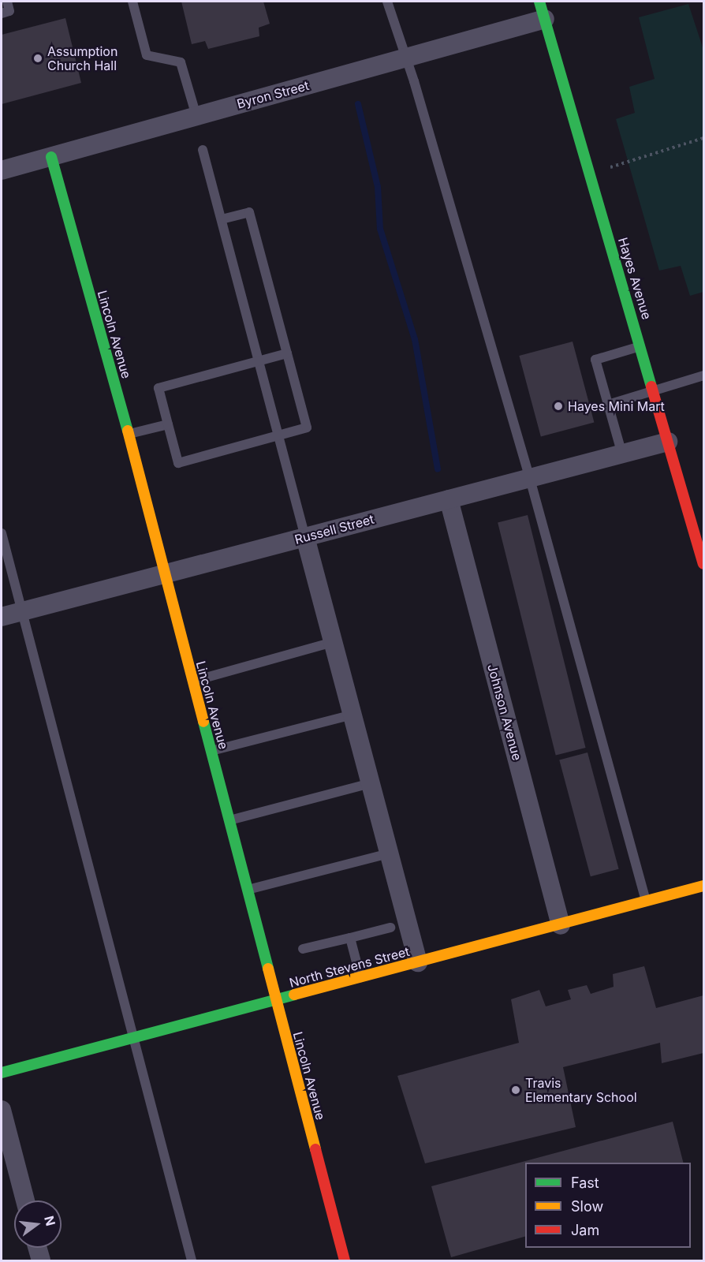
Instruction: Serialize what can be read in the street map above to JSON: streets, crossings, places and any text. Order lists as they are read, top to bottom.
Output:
{
  "streets": {
    "street": [
      "Byron Street",
      "Hayes Avenue",
      "Lincoln Avenue",
      "Russell Street",
      "Johnson Avenue",
      "North Stevens Street"
    ]
  },
  "crossings": [
    ["Byron Street", "Hayes Avenue"],
    ["Byron Street", "Lincoln Avenue"],
    ["Hayes Avenue", "Russell Street"],
    ["Lincoln Avenue", "Russell Street"],
    ["Lincoln Avenue", "North Stevens Street"],
    ["Russell Street", "Johnson Avenue"],
    ["Johnson Avenue", "North Stevens Street"]
  ],
  "places": ["Assumption Church Hall", "Hayes Mini Mart", "Travis Elementary School"],
  "legend": ["Fast", "Slow", "Jam"],
  "north": "right"
}
